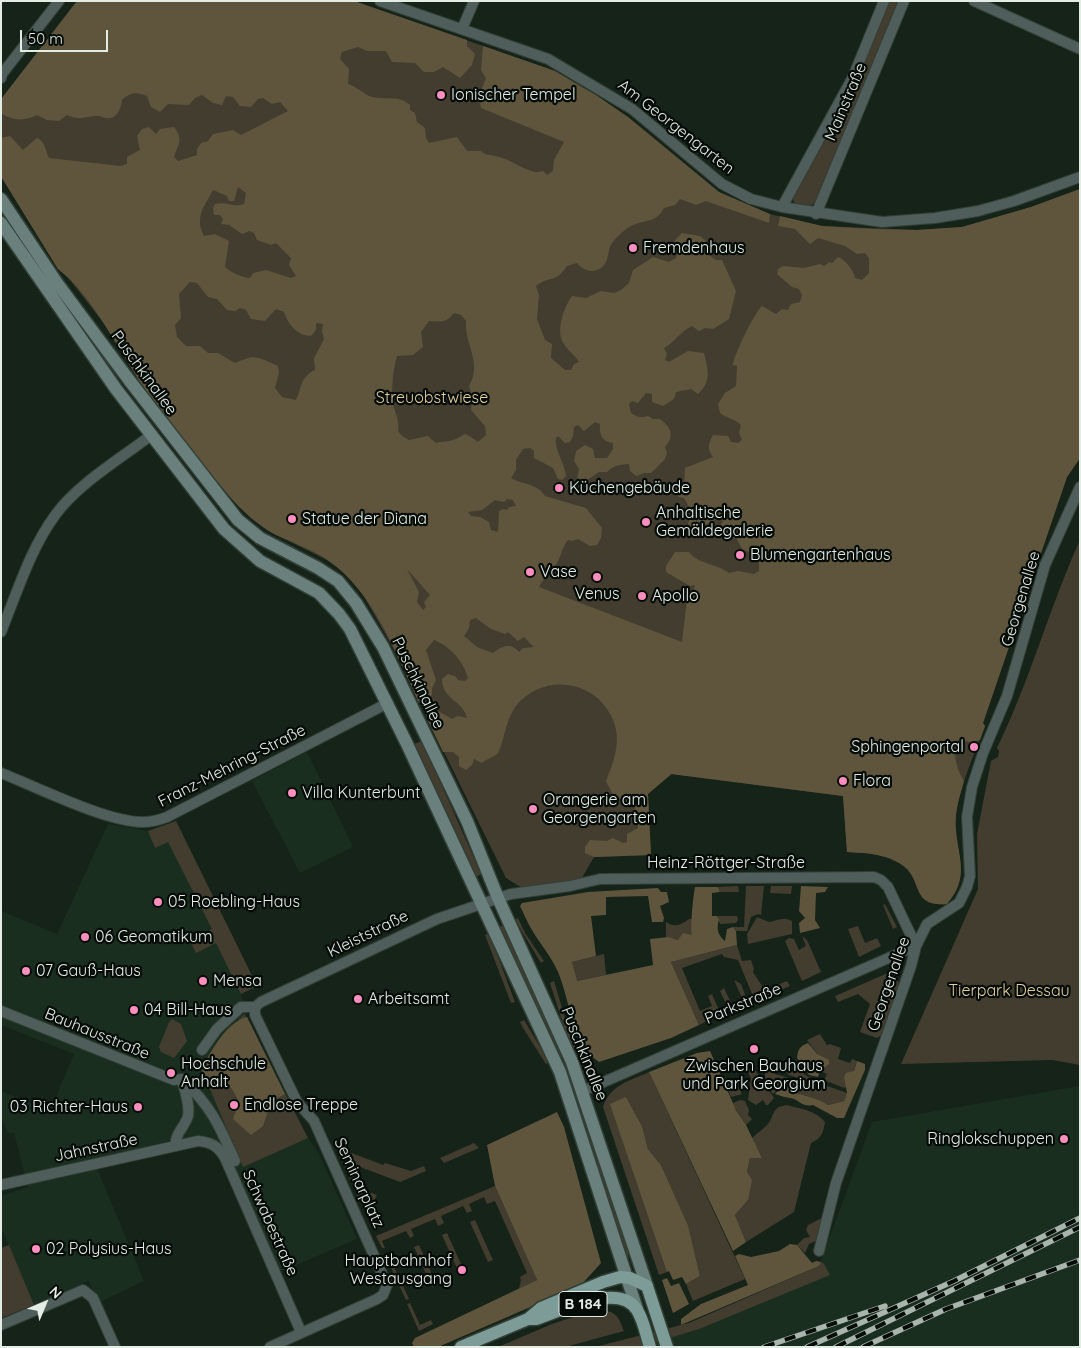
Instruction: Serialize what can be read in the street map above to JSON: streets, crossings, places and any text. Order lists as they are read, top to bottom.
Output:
{
  "streets": {
    "main road": ["Puschkinallee", "B 184"],
    "street": [
      "Mainstraße",
      "Am Georgengarten",
      "Georgenallee",
      "Franz-Mehring-Straße",
      "Heinz-Röttger-Straße",
      "Kleiststraße",
      "Parkstraße",
      "Bauhausstraße",
      "Jahnstraße",
      "Seminarplatz",
      "Schwabestraße"
    ]
  },
  "crossings": [
    ["Mainstraße", "Am Georgengarten"],
    ["Puschkinallee", "Franz-Mehring-Straße"],
    ["Puschkinallee", "Heinz-Röttger-Straße"],
    ["Puschkinallee", "Kleiststraße"],
    ["Puschkinallee", "Parkstraße"],
    ["Puschkinallee", "B 184"],
    ["Georgenallee", "Heinz-Röttger-Straße"],
    ["Georgenallee", "Parkstraße"],
    ["Heinz-Röttger-Straße", "Kleiststraße"],
    ["Heinz-Röttger-Straße", "Parkstraße"],
    ["Kleiststraße", "Seminarplatz"],
    ["Jahnstraße", "Schwabestraße"],
    ["Seminarplatz", "Schwabestraße"]
  ],
  "parks": ["Streuobstwiese", "Tierpark Dessau"],
  "places": [
    "Ionischer Tempel",
    "Fremdenhaus",
    "Küchengebäude",
    "Statue der Diana",
    "Anhaltische Gemäldegalerie",
    "Blumengartenhaus",
    "Vase",
    "Venus",
    "Apollo",
    "Sphingenportal",
    "Flora",
    "Villa Kunterbunt",
    "Orangerie am Georgengarten",
    "05 Roebling-Haus",
    "06 Geomatikum",
    "07 Gauß-Haus",
    "Mensa",
    "Arbeitsamt",
    "04 Bill-Haus",
    "Zwischen Bauhaus und Park Georgium",
    "Hochschule Anhalt",
    "Endlose Treppe",
    "03 Richter-Haus",
    "Ringlokschuppen",
    "02 Polysius-Haus",
    "Hauptbahnhof Westausgang"
  ],
  "scale_bar": "50 m",
  "north": "top right"
}
